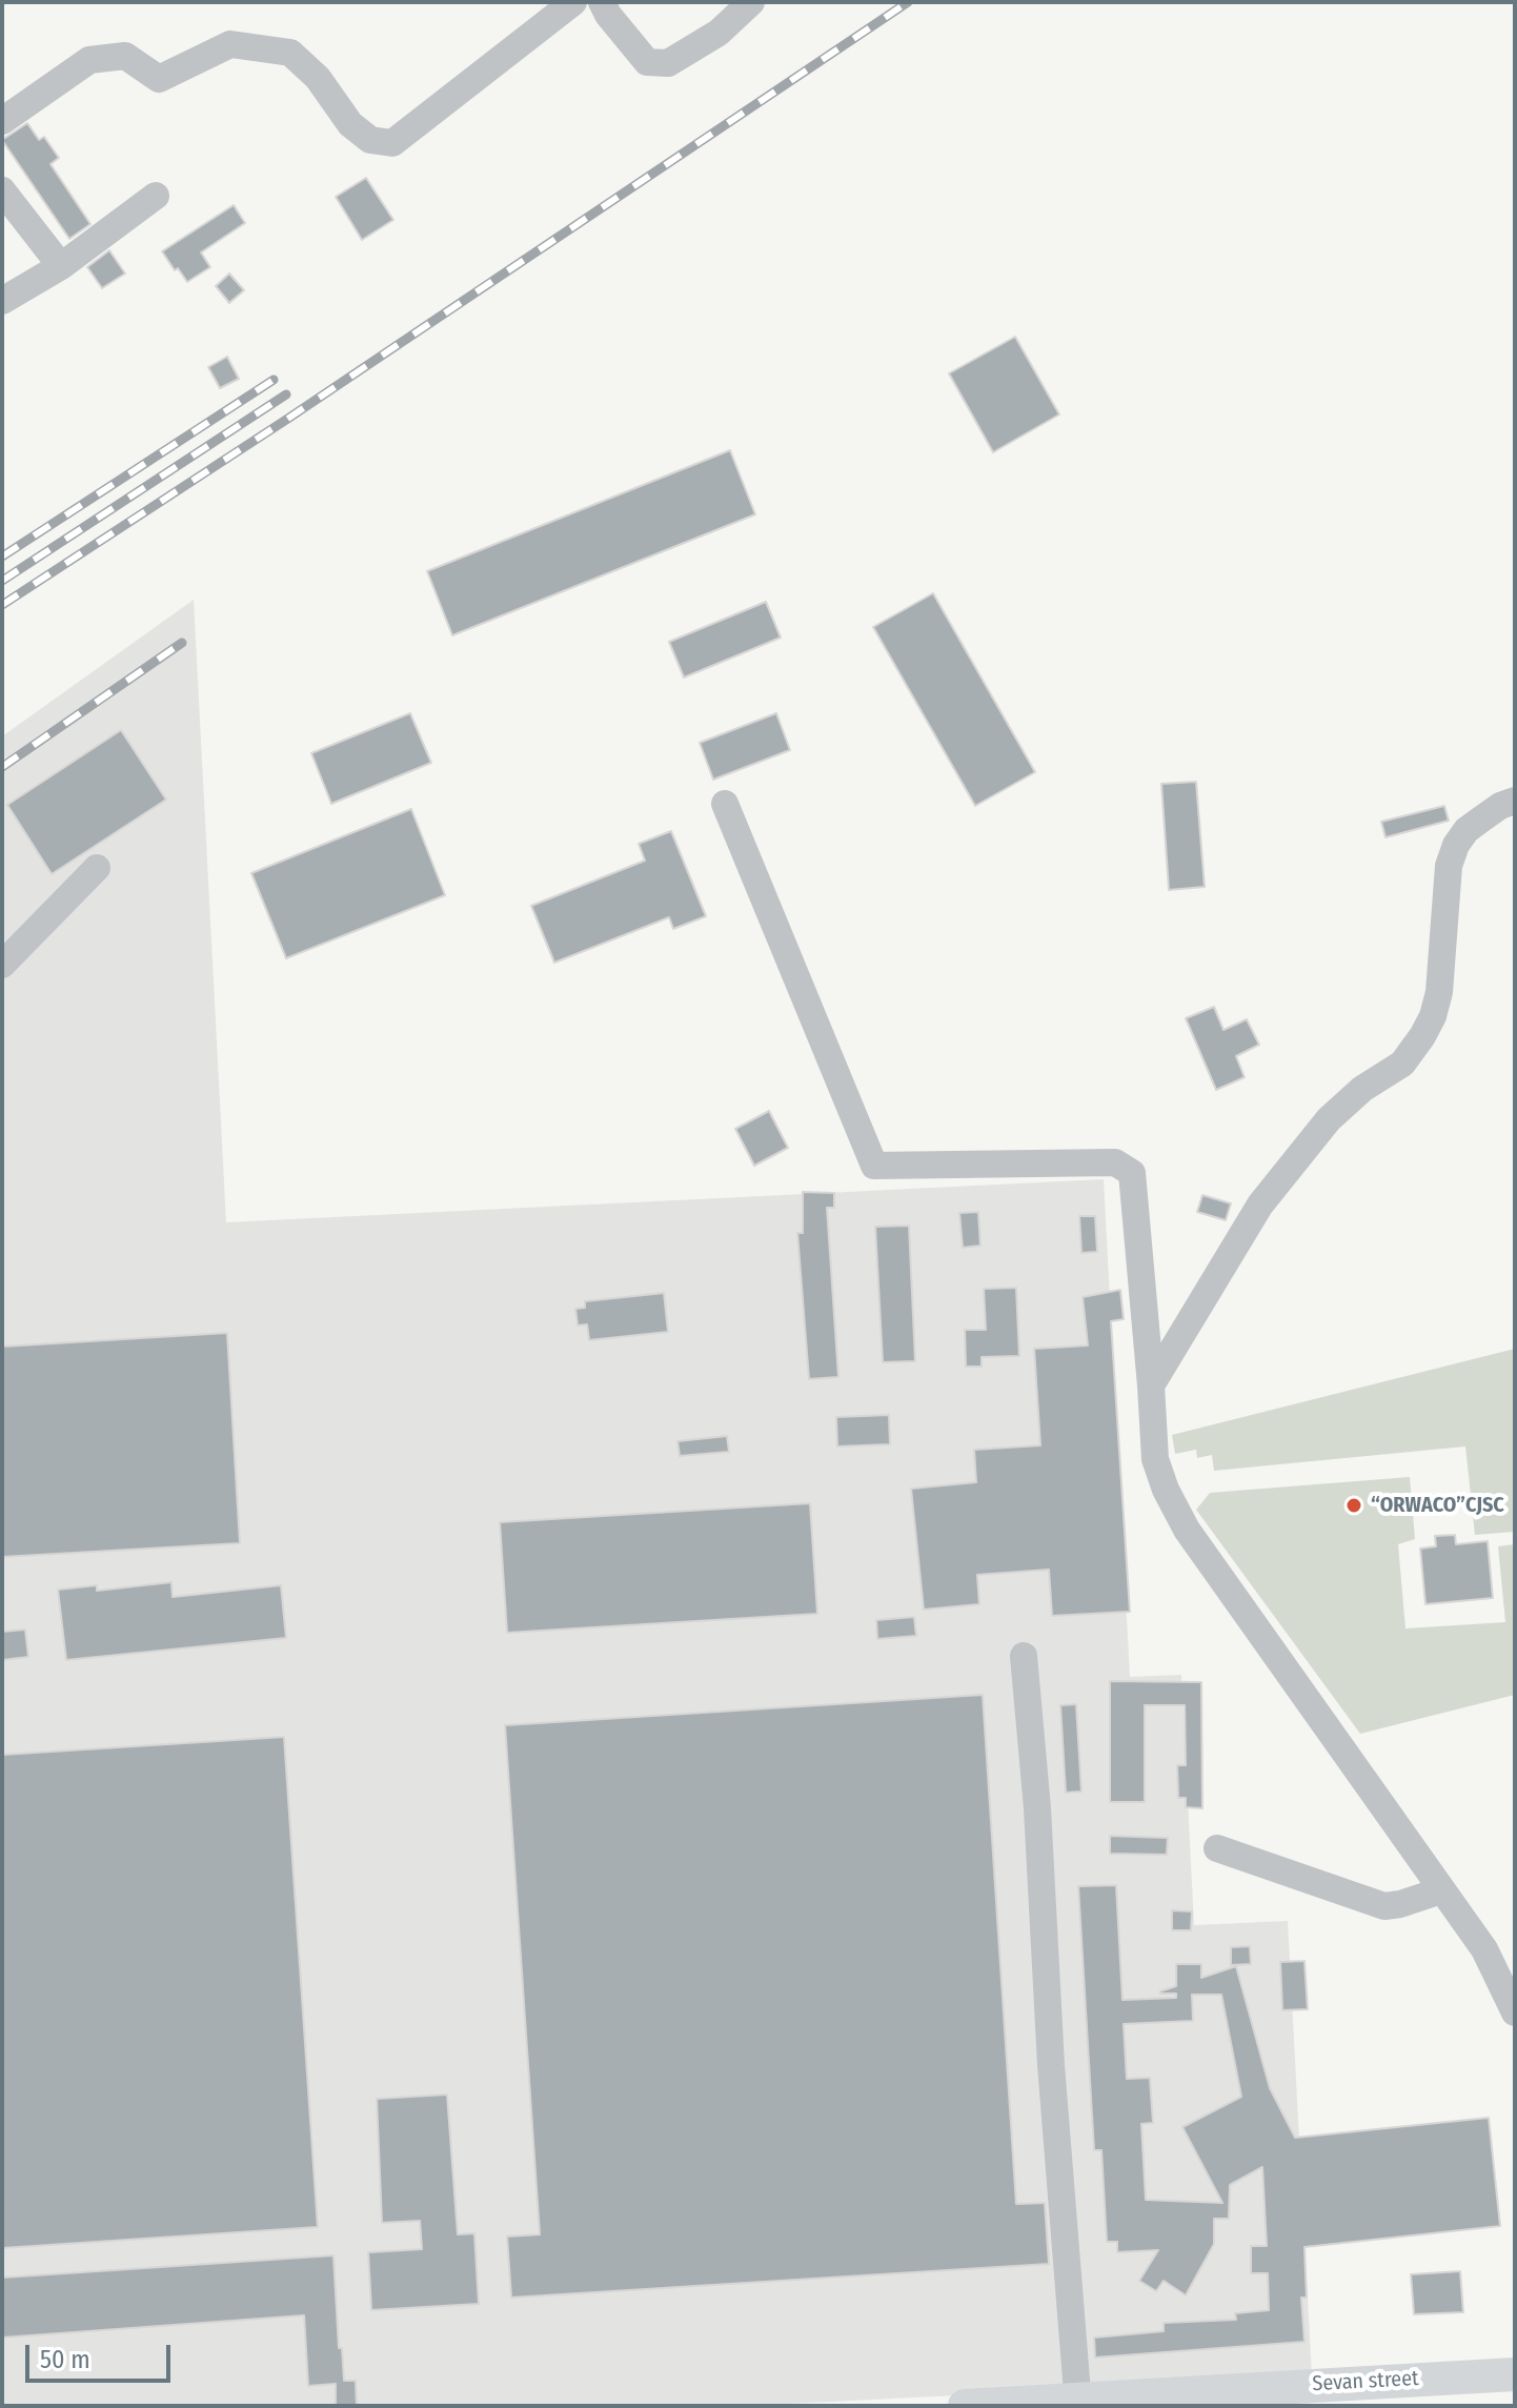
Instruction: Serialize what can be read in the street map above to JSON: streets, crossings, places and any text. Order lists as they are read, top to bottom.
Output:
{
  "streets": {
    "main road": ["Sevan street"]
  },
  "places": ["“ORWACO”CJSC"],
  "scale_bar": "50 m"
}
